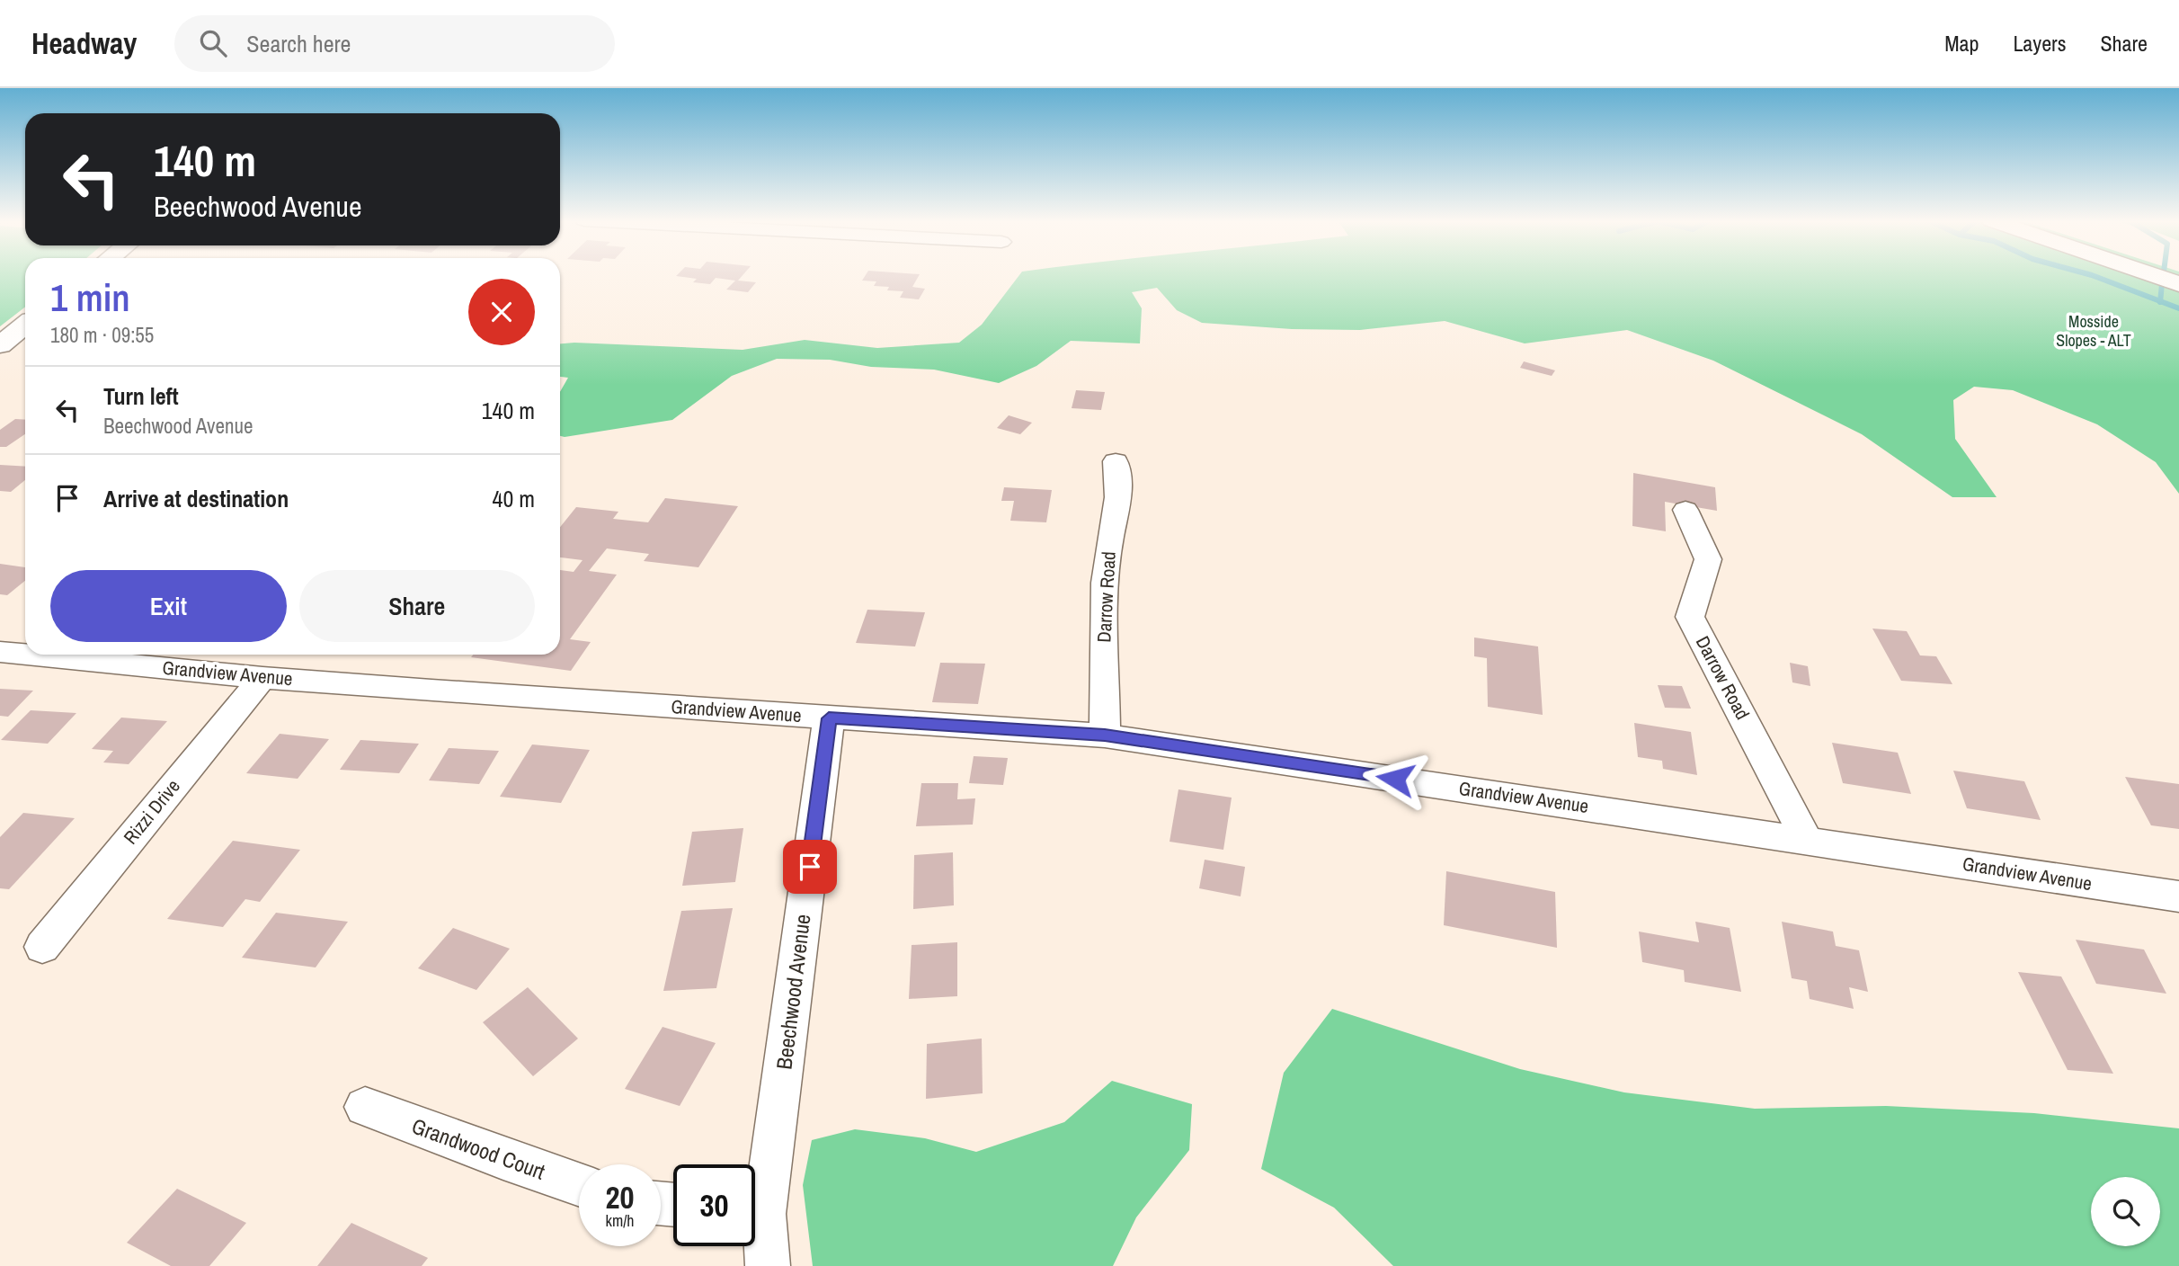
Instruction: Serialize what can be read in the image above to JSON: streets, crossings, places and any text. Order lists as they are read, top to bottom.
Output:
{
  "streets": {
    "street": [
      "Darrow Road",
      "Grandview Avenue",
      "Rizzi Drive",
      "Beechwood Avenue",
      "Grandwood Court"
    ]
  },
  "crossings": [
    ["Darrow Road", "Grandview Avenue"],
    ["Grandview Avenue", "Rizzi Drive"],
    ["Grandview Avenue", "Beechwood Avenue"]
  ],
  "parks": ["Mosside Slopes - ALT"],
  "page": {
    "header": "Headway",
    "search": "Search here",
    "nav": ["Map", "Layers", "Share"],
    "turn": ["140 m", "Beechwood Avenue"],
    "heading": ["1 min", "180 m · 09:55"],
    "list": [
      {
        "name": "Turn left",
        "note": "Beechwood Avenue",
        "value": "140 m"
      },
      {
        "name": "Arrive at destination",
        "value": "40 m"
      }
    ],
    "buttons": ["Exit", "Share"],
    "speed": "20 km/h",
    "limit": "30"
  }
}
